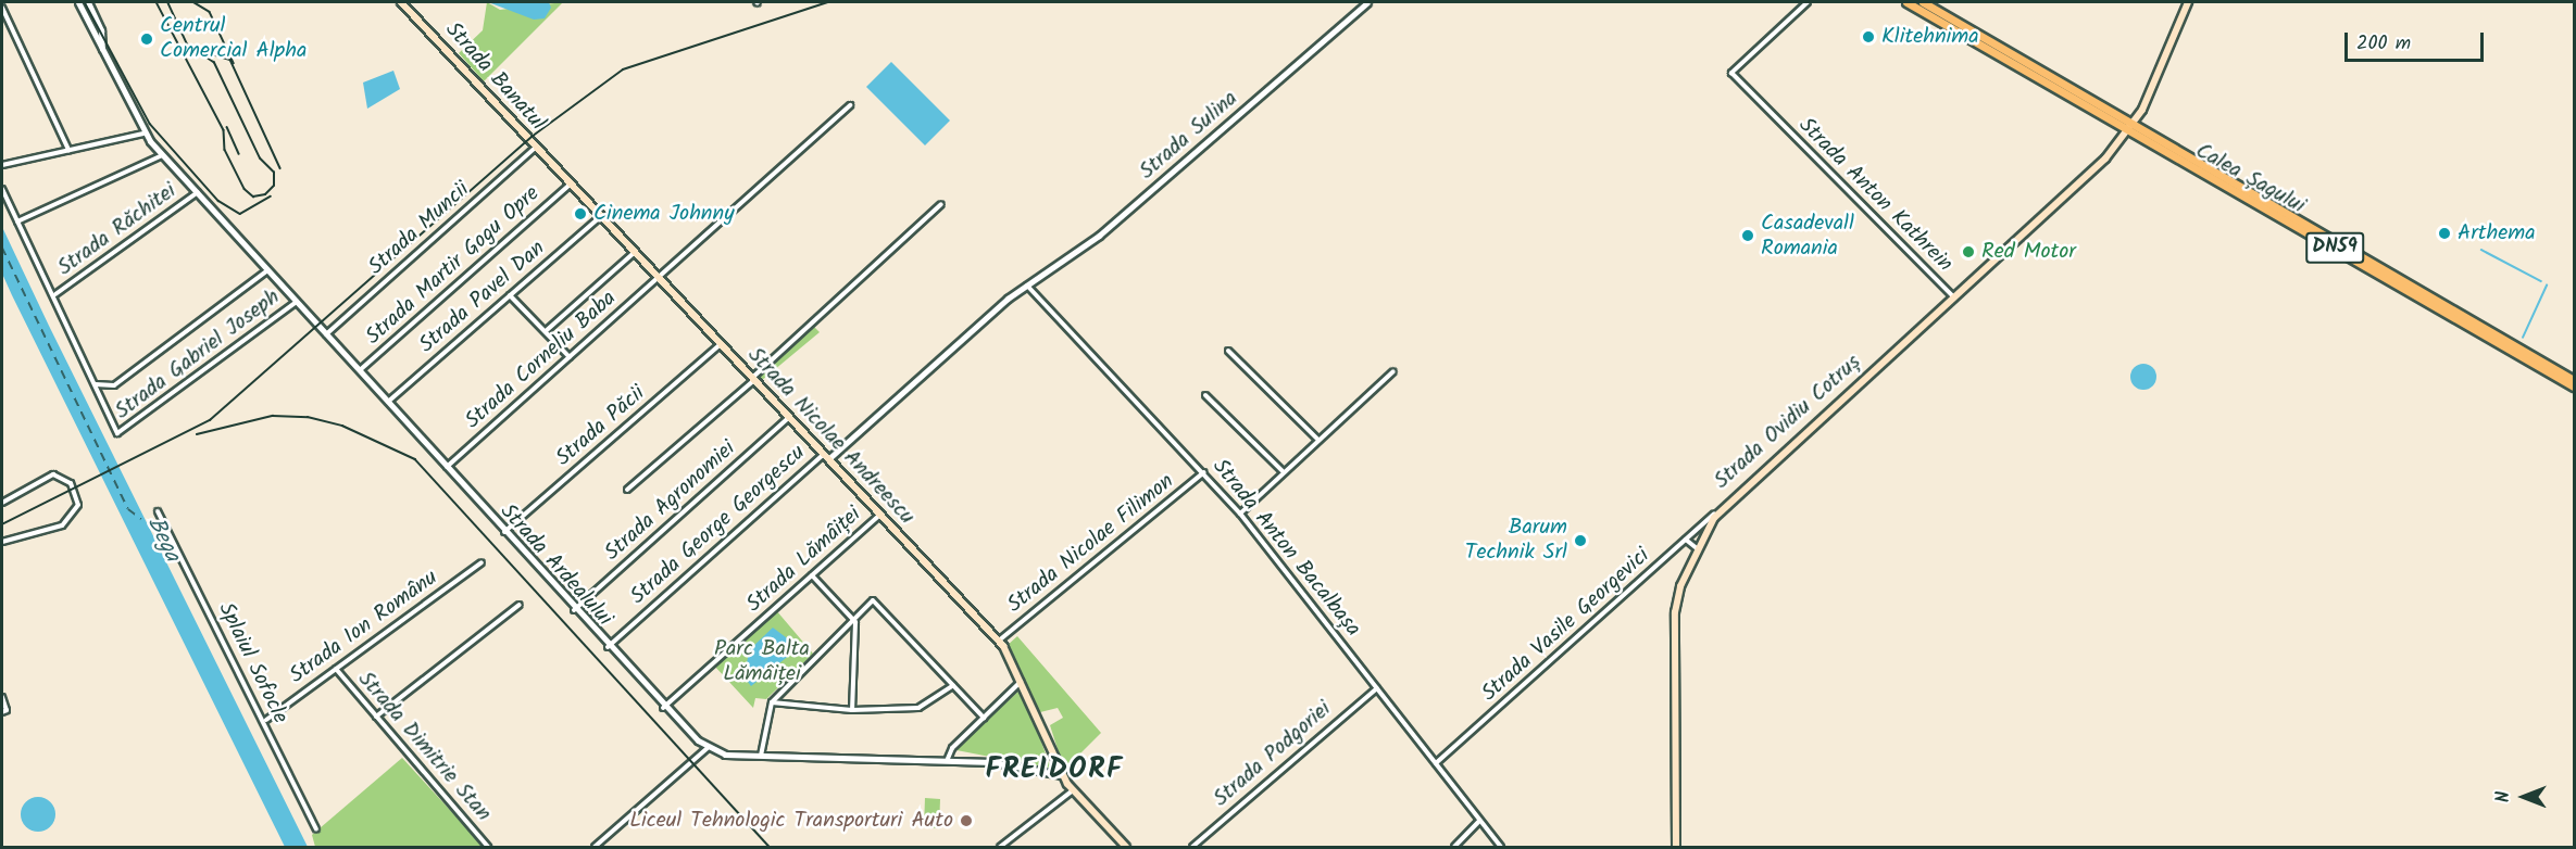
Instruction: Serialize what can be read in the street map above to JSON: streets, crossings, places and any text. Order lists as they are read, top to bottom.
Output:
{
  "streets": {
    "main road": [
      "Strada Banatul",
      "Calea Șagului",
      "DN59",
      "Strada Ovidiu Cotruș",
      "Strada Nicolae Andreescu"
    ],
    "street": [
      "Strada Sulina",
      "Strada Anton Kathrein",
      "Strada Muncii",
      "Strada Răchitei",
      "Strada Martir Gogu Opre",
      "Strada Pavel Dan",
      "Strada Gabriel Joseph",
      "Strada Corneliu Baba",
      "Strada Păcii",
      "Strada Agronomiei",
      "Strada George Georgescu",
      "Strada Nicolae Filimon",
      "Strada Anton Bacalbașa",
      "Strada Lămâiței",
      "Strada Ardealului",
      "Strada Vasile Georgevici",
      "Strada Ion Românu",
      "Splaiul Sofocle",
      "Strada Dimitrie Stan",
      "Strada Podgoriei"
    ]
  },
  "crossings": [
    ["Strada Banatul", "Strada Muncii"],
    ["Strada Banatul", "Strada Nicolae Andreescu"],
    ["Strada Sulina", "Strada Nicolae Andreescu"],
    ["Strada Sulina", "Strada George Georgescu"],
    ["Strada Sulina", "Strada Anton Bacalbașa"],
    ["Calea Șagului", "Strada Ovidiu Cotruș"],
    ["Strada Anton Kathrein", "Strada Ovidiu Cotruș"],
    ["Strada Muncii", "Strada Nicolae Andreescu"],
    ["Strada Muncii", "Strada Ardealului"],
    ["Strada Răchitei", "Strada Ardealului"],
    ["Strada Martir Gogu Opre", "Strada Nicolae Andreescu"],
    ["Strada Martir Gogu Opre", "Strada Ardealului"],
    ["Strada Pavel Dan", "Strada Nicolae Andreescu"],
    ["Strada Pavel Dan", "Strada Ardealului"],
    ["Strada Gabriel Joseph", "Strada Ardealului"],
    ["Strada Corneliu Baba", "Strada Nicolae Andreescu"],
    ["Strada Corneliu Baba", "Strada Ardealului"],
    ["Strada Ovidiu Cotruș", "Strada Vasile Georgevici"],
    ["Strada Păcii", "Strada Nicolae Andreescu"],
    ["Strada Păcii", "Strada Ardealului"],
    ["Strada Nicolae Andreescu", "Strada Agronomiei"],
    ["Strada Nicolae Andreescu", "Strada George Georgescu"],
    ["Strada Nicolae Andreescu", "Strada Nicolae Filimon"],
    ["Strada Nicolae Andreescu", "Strada Lămâiței"],
    ["Strada Agronomiei", "Strada Ardealului"],
    ["Strada George Georgescu", "Strada Ardealului"],
    ["Strada Nicolae Filimon", "Strada Anton Bacalbașa"],
    ["Strada Anton Bacalbașa", "Strada Vasile Georgevici"],
    ["Strada Anton Bacalbașa", "Strada Podgoriei"],
    ["Strada Lămâiței", "Strada Ardealului"],
    ["Strada Ion Românu", "Splaiul Sofocle"],
    ["Strada Ion Românu", "Strada Dimitrie Stan"]
  ],
  "districts": ["FREIDORF"],
  "water": ["Bega"],
  "parks": ["Parc Balta Lămâiței"],
  "places": [
    "Klitehnima",
    "Centrul Comercial Alpha",
    "Cinema Johnny",
    "Arthema",
    "Casadevall Romania",
    "Red Motor",
    "Barum Technik Srl",
    "Liceul Tehnologic Transporturi Auto"
  ],
  "scale_bar": "200 m",
  "north": "left"
}
